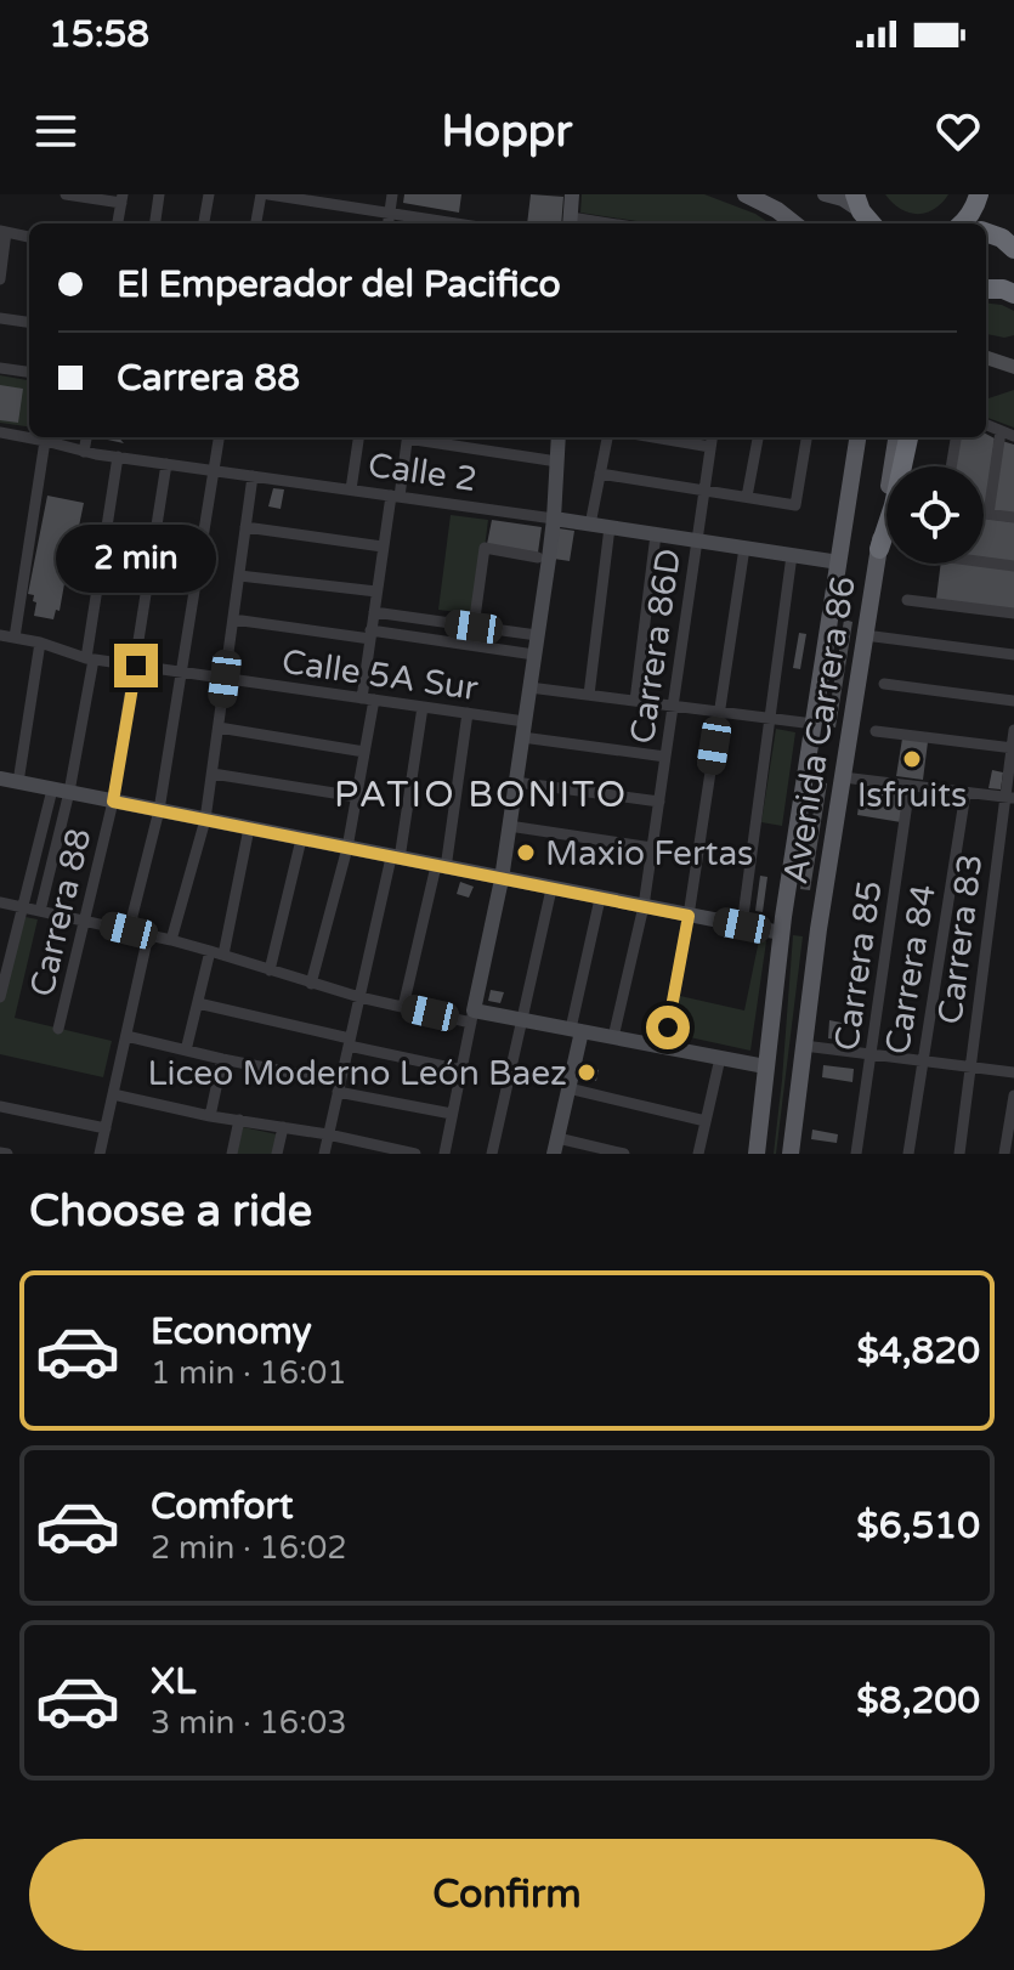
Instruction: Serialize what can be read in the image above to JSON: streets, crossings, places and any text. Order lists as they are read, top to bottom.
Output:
{
  "streets": {
    "main road": ["Avenida Carrera 86"],
    "street": [
      "Calle 2",
      "Carrera 86D",
      "Calle 5A Sur",
      "Carrera 88",
      "Carrera 83",
      "Carrera 85",
      "Carrera 84"
    ]
  },
  "crossings": [
    ["Calle 2", "Carrera 86D"],
    ["Calle 2", "Avenida Carrera 86"],
    ["Calle 2", "Carrera 88"],
    ["Carrera 86D", "Calle 5A Sur"],
    ["Calle 5A Sur", "Carrera 88"]
  ],
  "districts": ["PATIO BONITO"],
  "places": ["Isfruits", "Maxio Fertas", "Liceo Moderno León Baez"],
  "page": {
    "status": "15:58",
    "header": "Hoppr",
    "banner": ["El Emperador del Pacifico", "Carrera 88"],
    "bubble": "2 min",
    "heading": "Choose a ride",
    "list": [
      {
        "name": "Economy",
        "note": "1 min · 16:01",
        "value": "$4,820"
      },
      {
        "name": "Comfort",
        "note": "2 min · 16:02",
        "value": "$6,510"
      },
      {
        "name": "XL",
        "note": "3 min · 16:03",
        "value": "$8,200"
      }
    ],
    "buttons": "Confirm"
  }
}
